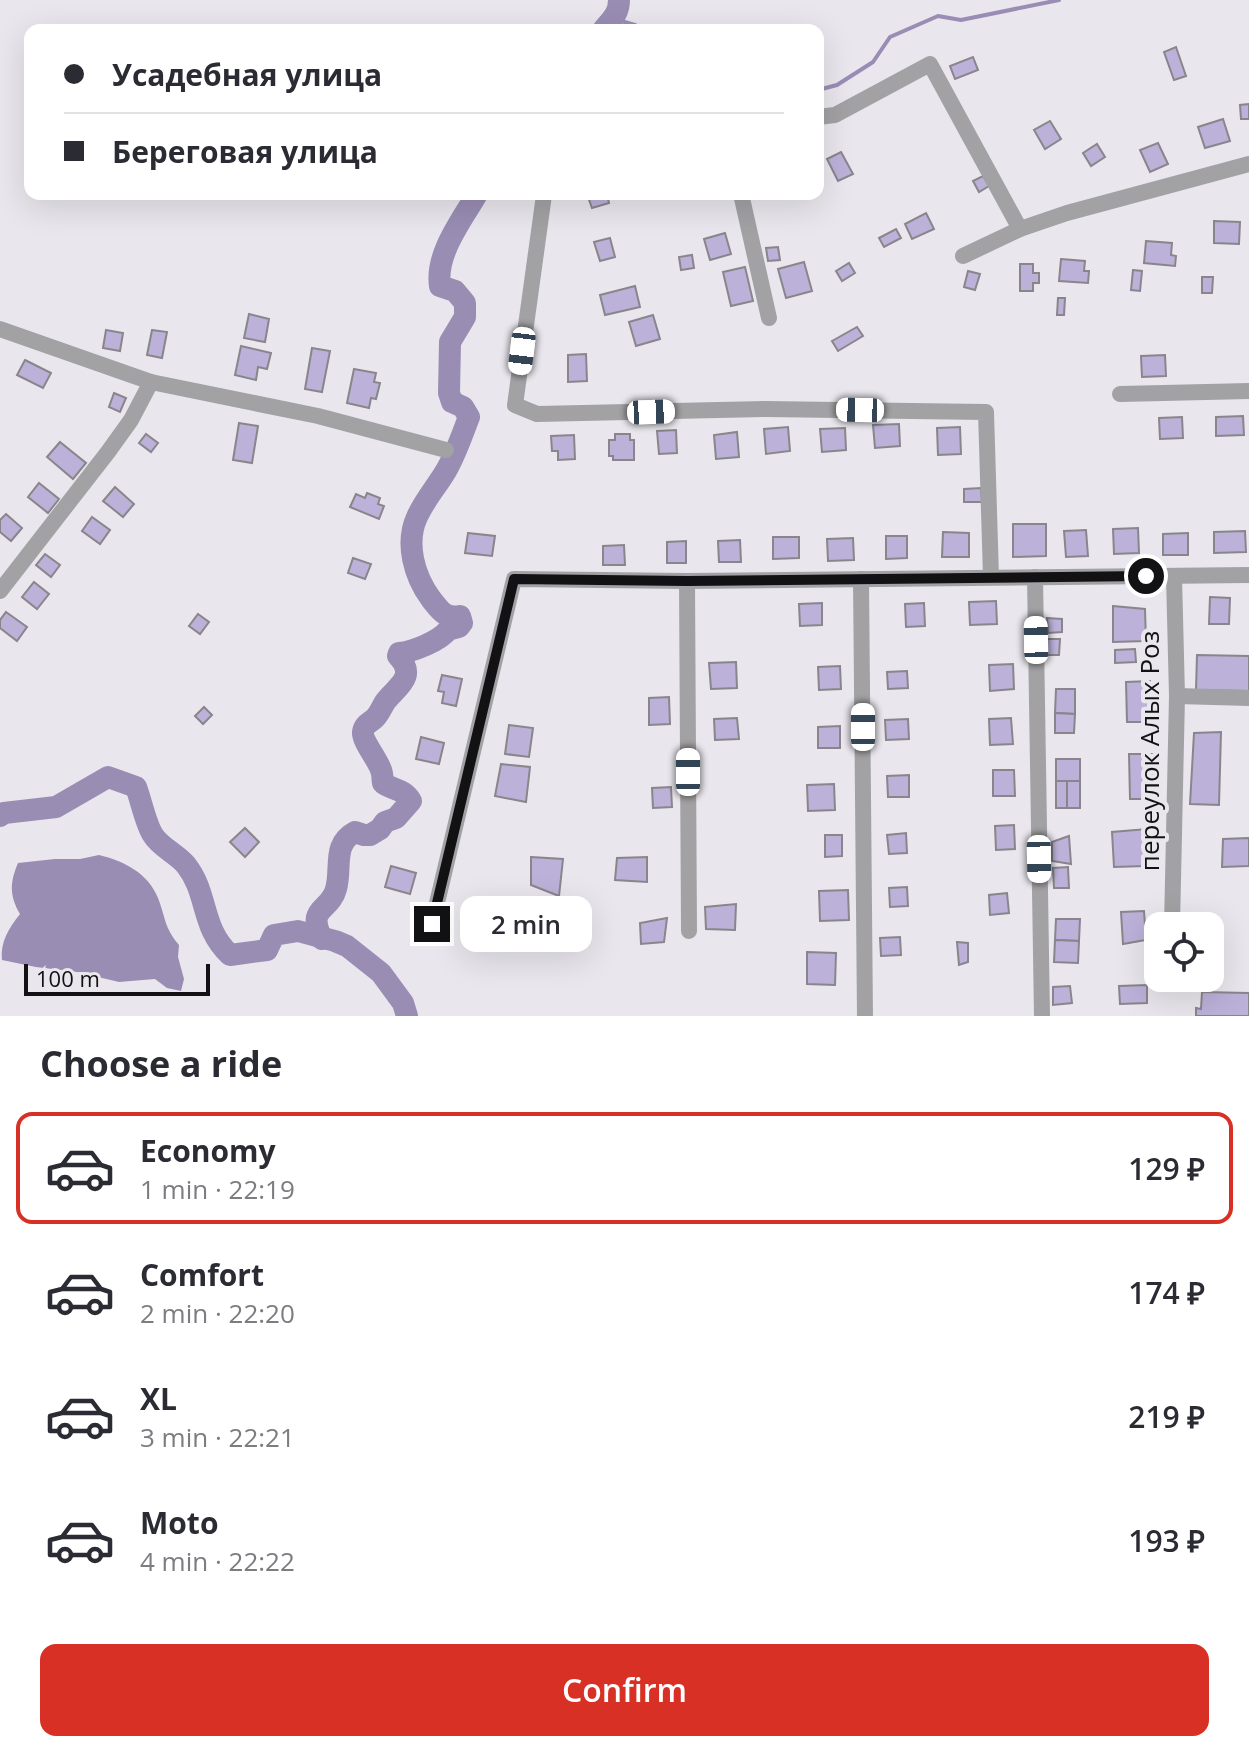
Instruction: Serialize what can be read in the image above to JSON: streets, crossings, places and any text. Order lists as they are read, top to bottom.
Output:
{
  "streets": {
    "street": ["переулок Алых Роз"]
  },
  "scale_bar": "100 m",
  "page": {
    "banner": ["Усадебная улица", "Береговая улица"],
    "bubble": "2 min",
    "scale": "100 m",
    "heading": "Choose a ride",
    "list": [
      {
        "name": "Economy",
        "note": "1 min · 22:19",
        "value": "129 ₽"
      },
      {
        "name": "Comfort",
        "note": "2 min · 22:20",
        "value": "174 ₽"
      },
      {
        "name": "XL",
        "note": "3 min · 22:21",
        "value": "219 ₽"
      },
      {
        "name": "Moto",
        "note": "4 min · 22:22",
        "value": "193 ₽"
      }
    ],
    "buttons": "Confirm"
  }
}
